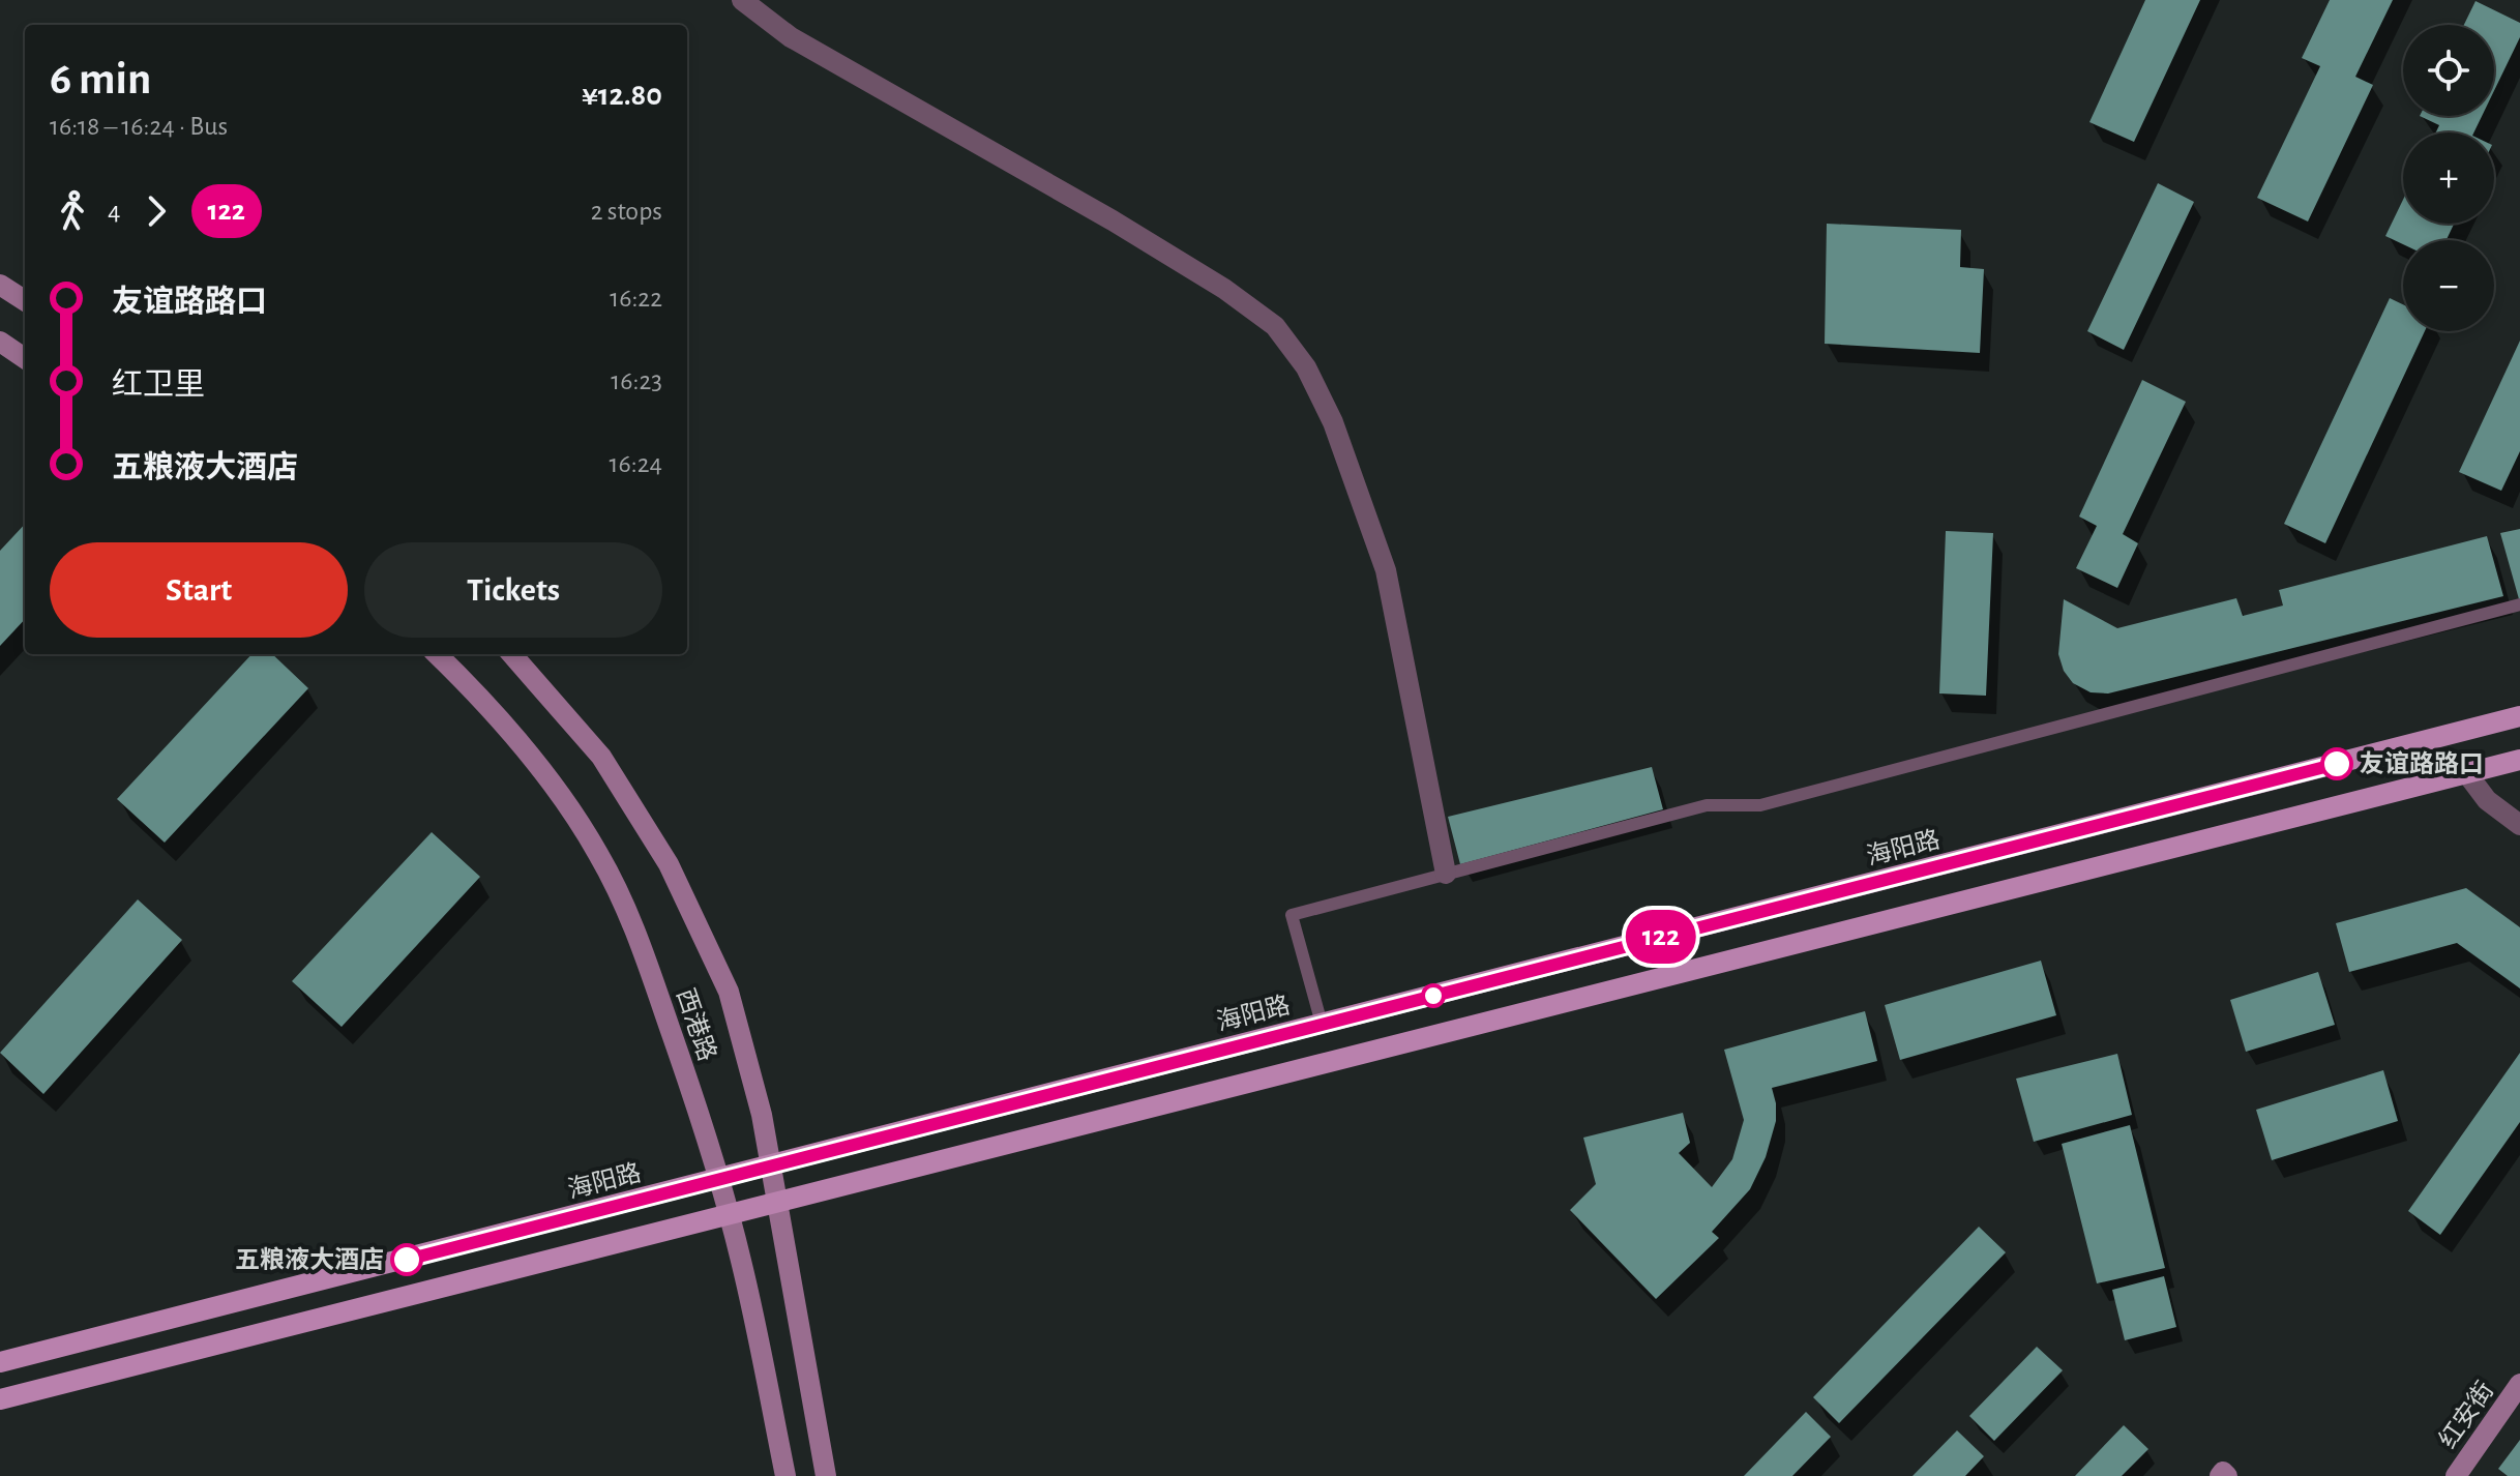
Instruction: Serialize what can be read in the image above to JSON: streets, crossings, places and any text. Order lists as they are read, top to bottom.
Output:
{
  "streets": {
    "main road": ["海阳路", "西港路", "红安街"]
  },
  "crossings": [
    ["海阳路", "西港路"]
  ],
  "places": ["友谊路路口", "五粮液大酒店"],
  "lines": ["bus line 122"],
  "page": {
    "on_map": "122",
    "map_buttons": ["+", "−"],
    "heading": ["6 min", "16:18 – 16:24 · Bus", "¥12.80"],
    "legs": ["4", "122", "2 stops"],
    "list": [
      {
        "name": "友谊路路口",
        "value": "16:22"
      },
      {
        "name": "红卫里",
        "value": "16:23"
      },
      {
        "name": "五粮液大酒店",
        "value": "16:24"
      }
    ],
    "buttons": ["Start", "Tickets"]
  }
}
